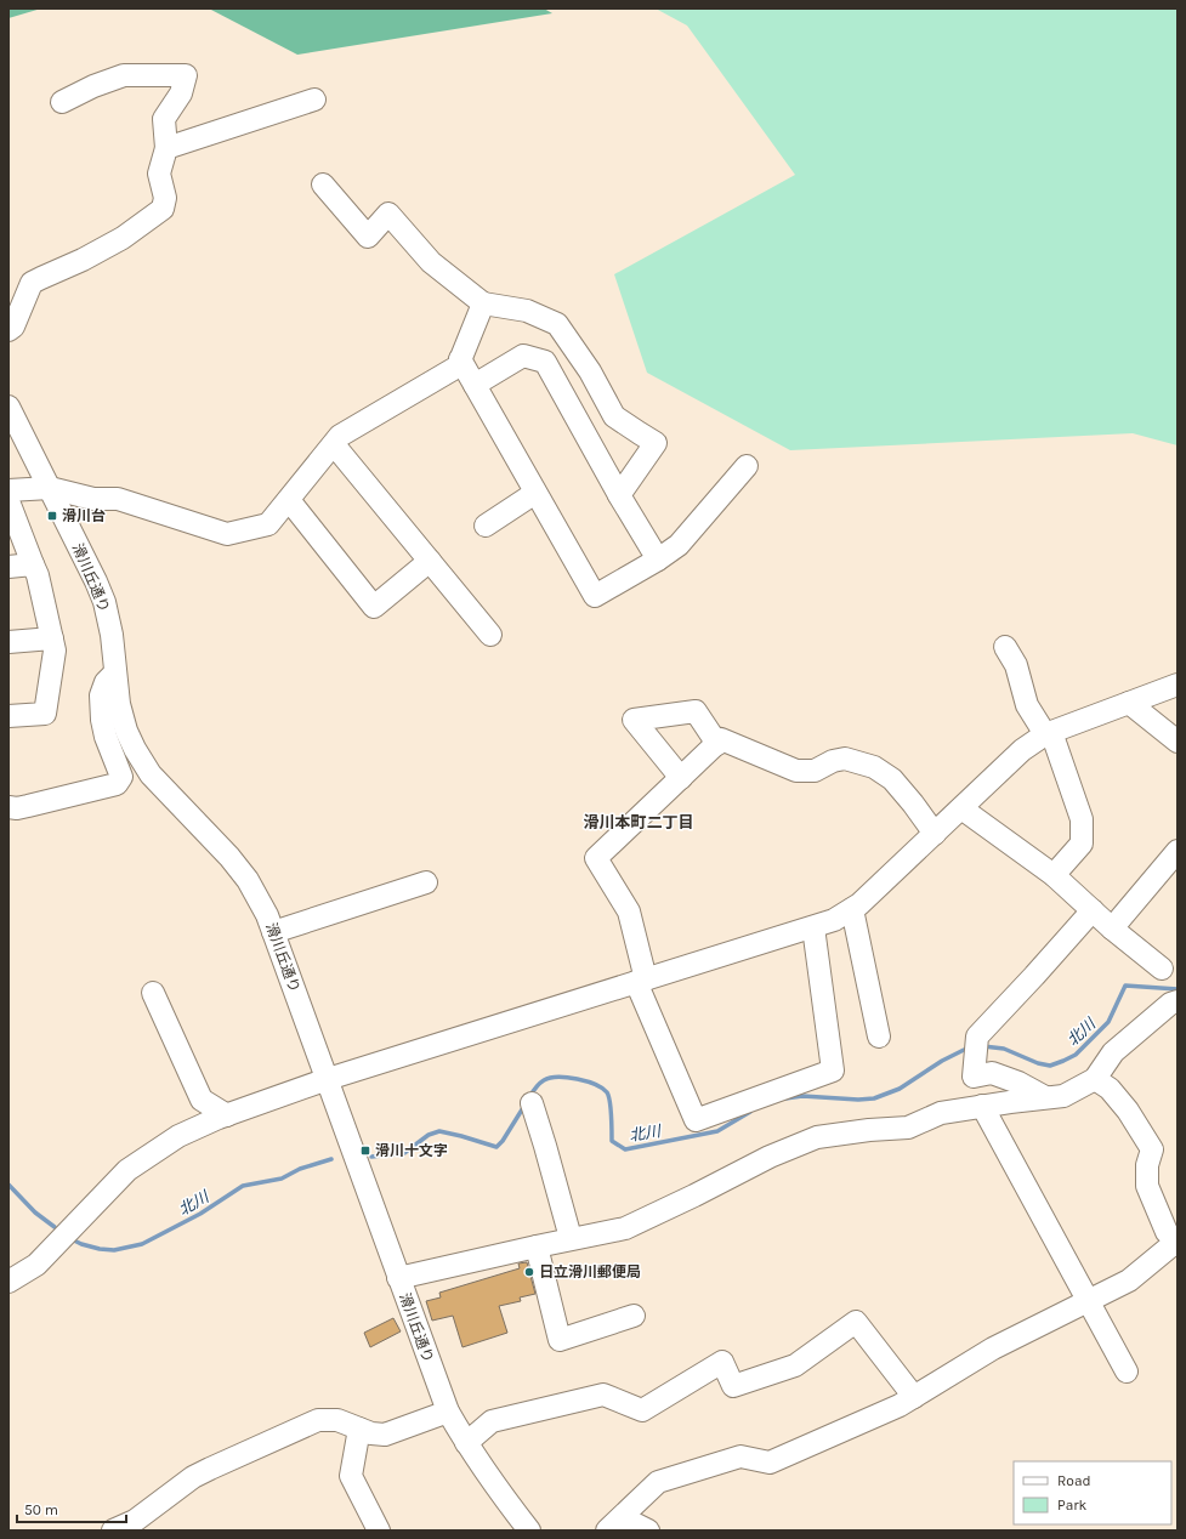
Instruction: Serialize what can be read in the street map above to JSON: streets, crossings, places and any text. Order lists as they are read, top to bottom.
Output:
{
  "streets": {
    "street": ["滑川丘通り"]
  },
  "districts": ["滑川本町二丁目"],
  "water": ["北川"],
  "places": {
    "transit": ["滑川台", "滑川十文字"],
    "other": ["日立滑川郵便局"]
  },
  "legend": ["Road", "Park"],
  "scale_bar": "50 m"
}
